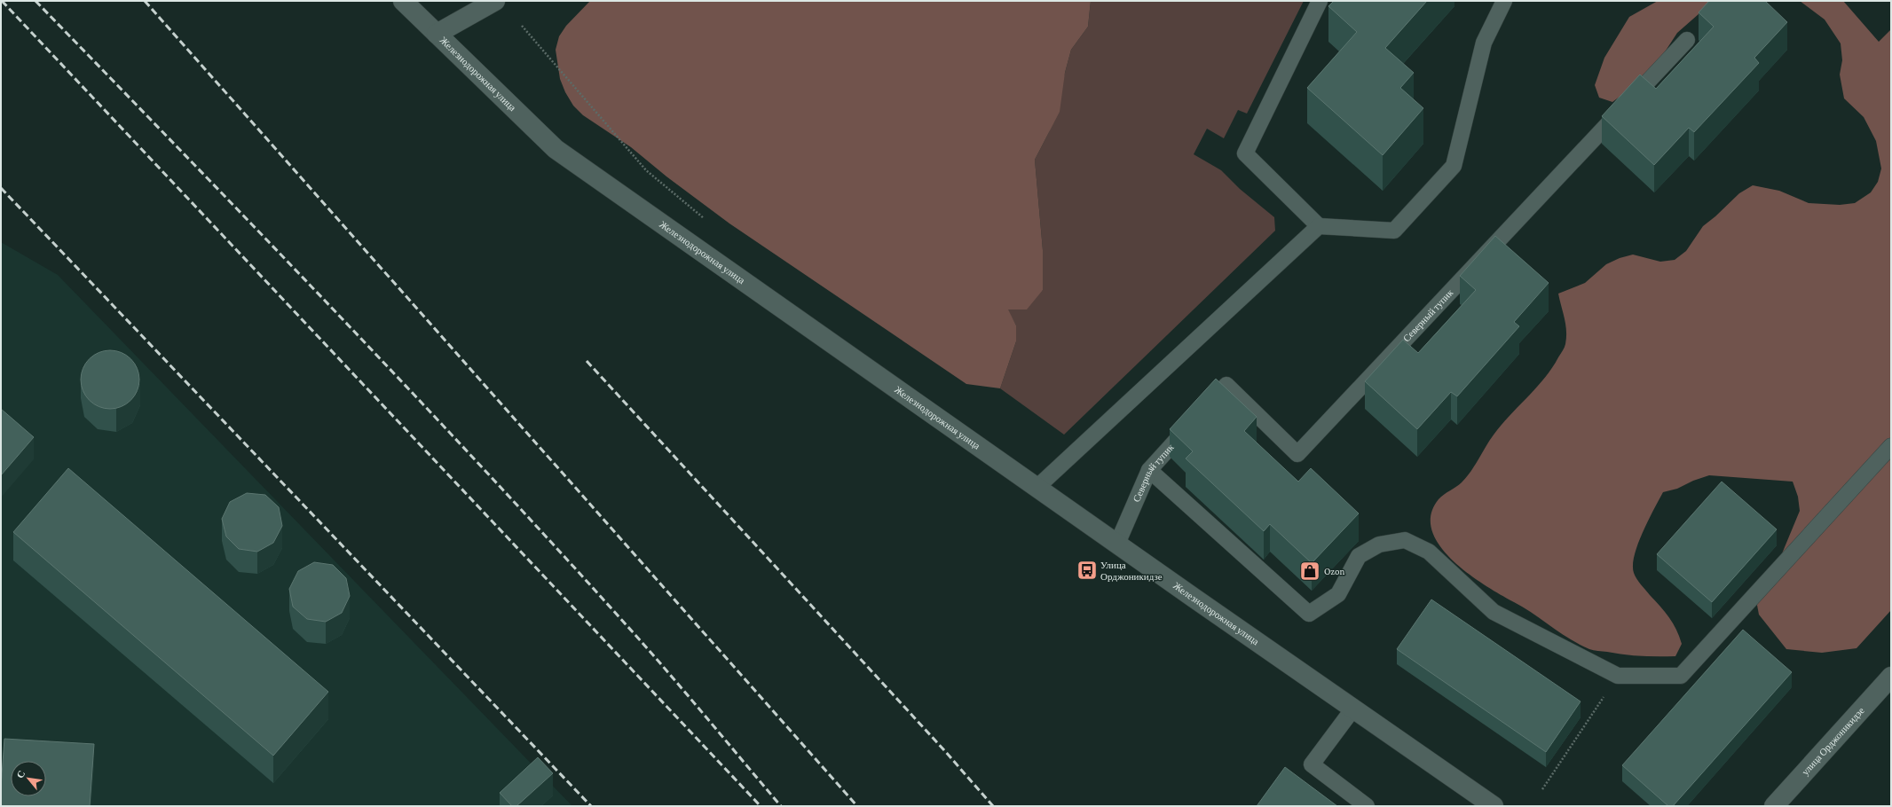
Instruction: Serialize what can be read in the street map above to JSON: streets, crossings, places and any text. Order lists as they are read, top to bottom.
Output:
{
  "streets": {
    "street": ["Железнодорожная улица", "улица Орджоникидзе"],
    "lane": ["Северный тупик"]
  },
  "crossings": [
    ["Железнодорожная улица", "Северный тупик"]
  ],
  "places": {
    "bus stop": ["Улица Орджоникидзе"],
    "shop": ["Ozon"]
  },
  "north": "top left"
}
